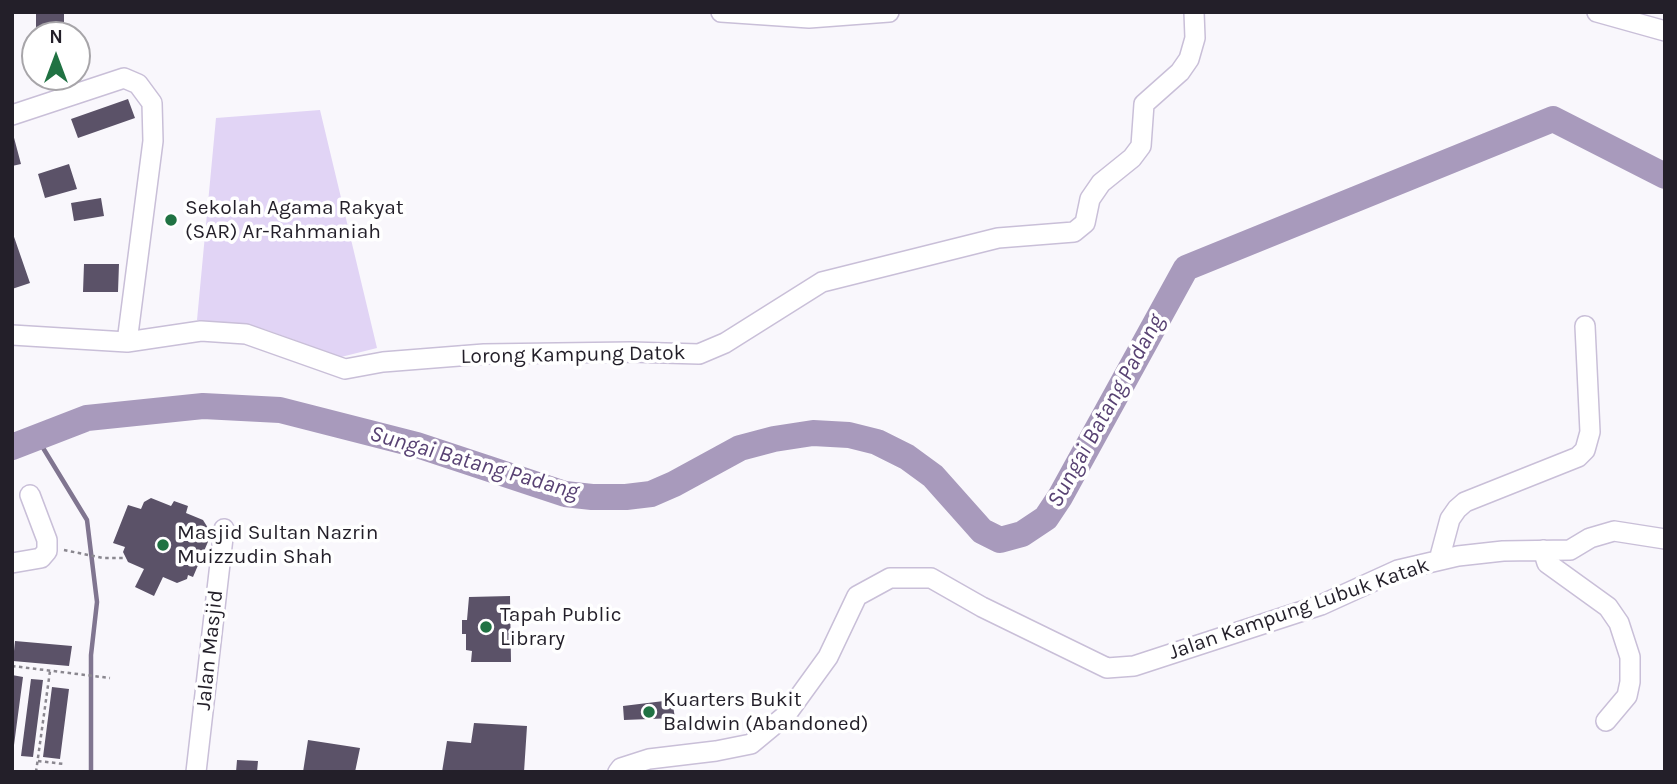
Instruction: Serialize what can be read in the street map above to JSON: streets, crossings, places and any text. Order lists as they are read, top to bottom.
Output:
{
  "streets": {
    "street": ["Lorong Kampung Datok", "Jalan Kampung Lubuk Katak", "Jalan Masjid"]
  },
  "water": ["Sungai Batang Padang"],
  "places": [
    "Sekolah Agama Rakyat (SAR) Ar-Rahmaniah",
    "Masjid Sultan Nazrin Muizzudin Shah",
    "Tapah Public Library",
    "Kuarters Bukit Baldwin (Abandoned)"
  ],
  "north": "top"
}
